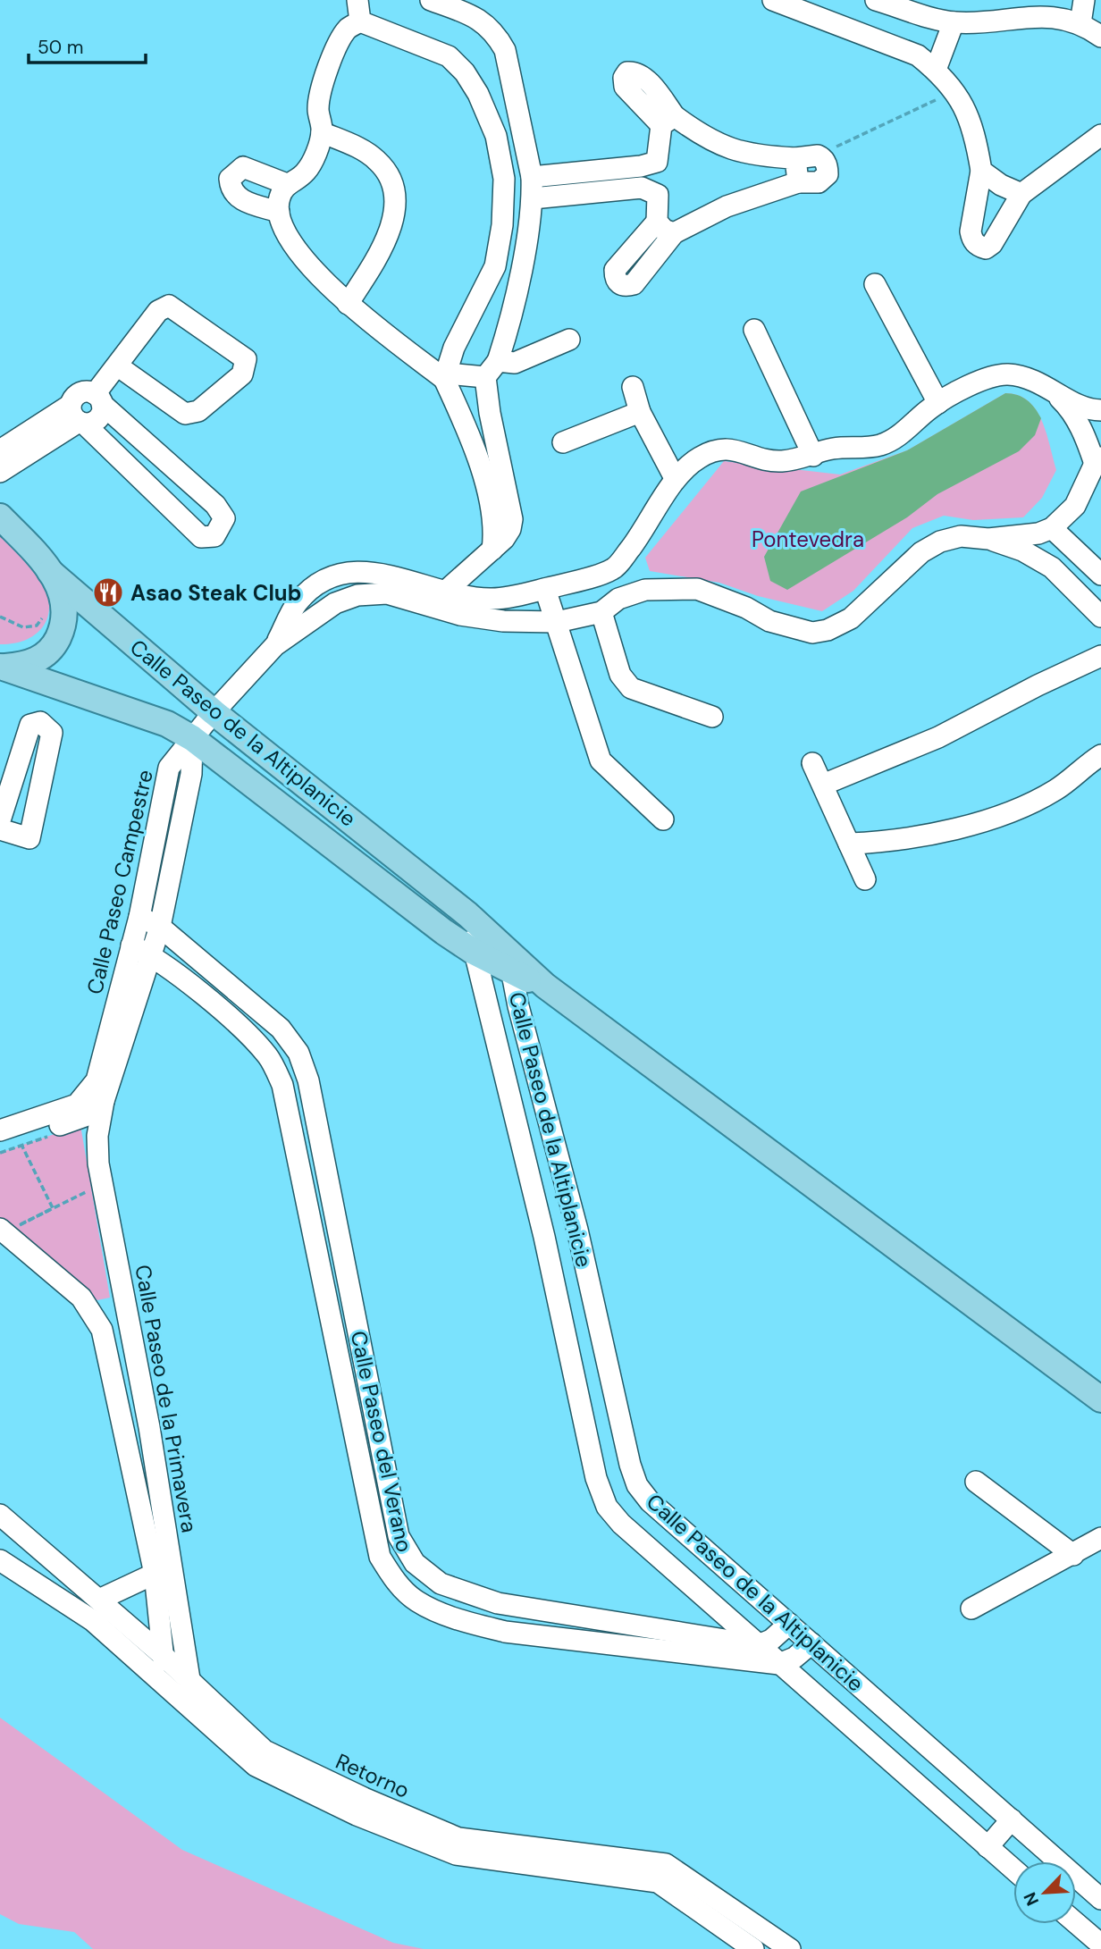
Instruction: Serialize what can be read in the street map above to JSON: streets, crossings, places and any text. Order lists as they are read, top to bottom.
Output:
{
  "streets": {
    "main road": ["Calle Paseo de la Altiplanicie"],
    "street": [
      "Calle Paseo Campestre",
      "Calle Paseo de la Primavera",
      "Calle Paseo del Verano",
      "Retorno"
    ]
  },
  "crossings": [
    ["Calle Paseo de la Altiplanicie", "Calle Paseo Campestre"],
    ["Calle Paseo de la Altiplanicie", "Calle Paseo del Verano"],
    ["Calle Paseo Campestre", "Calle Paseo de la Primavera"],
    ["Calle Paseo Campestre", "Calle Paseo del Verano"],
    ["Calle Paseo de la Primavera", "Retorno"]
  ],
  "parks": ["Pontevedra"],
  "places": {
    "restaurant": ["Asao Steak Club"]
  },
  "scale_bar": "50 m",
  "north": "bottom left"
}
